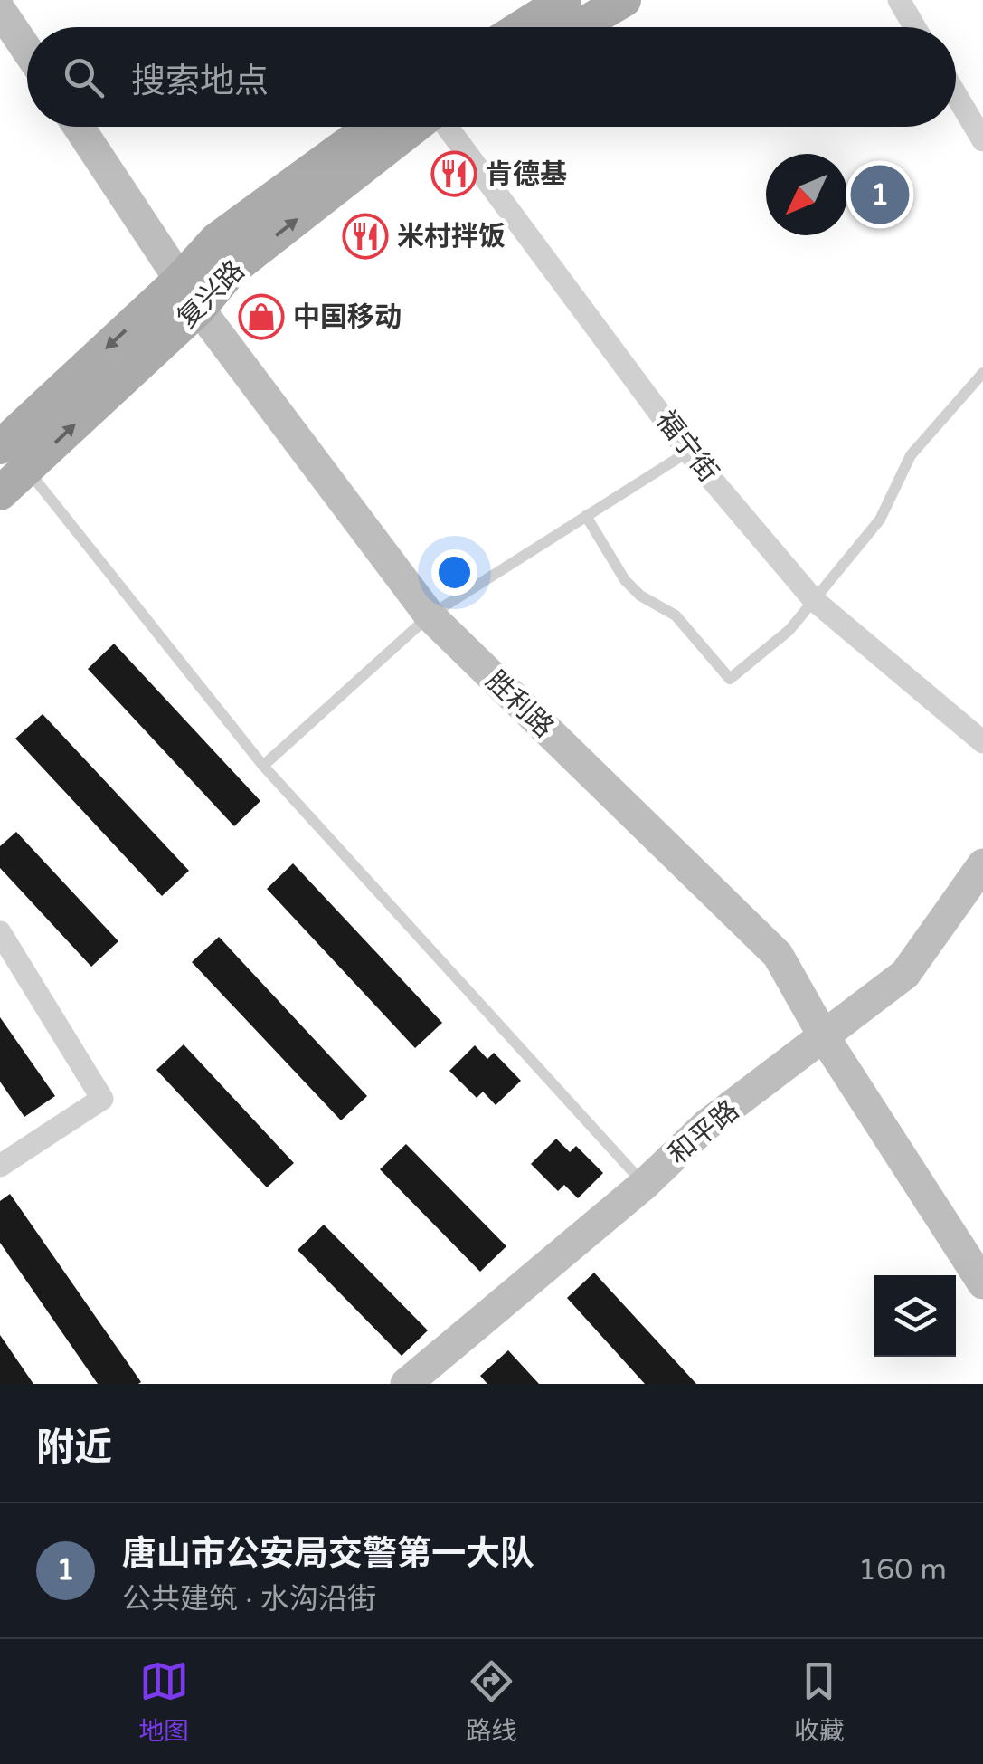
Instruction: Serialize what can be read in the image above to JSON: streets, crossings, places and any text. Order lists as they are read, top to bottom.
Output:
{
  "streets": {
    "main road": ["复兴路"],
    "street": ["福宁街", "胜利路", "和平路"]
  },
  "crossings": [
    ["复兴路", "胜利路"],
    ["胜利路", "和平路"]
  ],
  "places": {
    "restaurant": ["肯德基", "米村拌饭"],
    "shop": ["中国移动"]
  },
  "north": "bottom left",
  "page": {
    "search": "搜索地点",
    "pins": "1",
    "heading": "附近",
    "list": [
      {
        "mark": "1",
        "name": "唐山市公安局交警第一大队",
        "note": "公共建筑 · 水沟沿街",
        "value": "160 m"
      }
    ],
    "nav": ["地图", "路线", "收藏"]
  }
}
